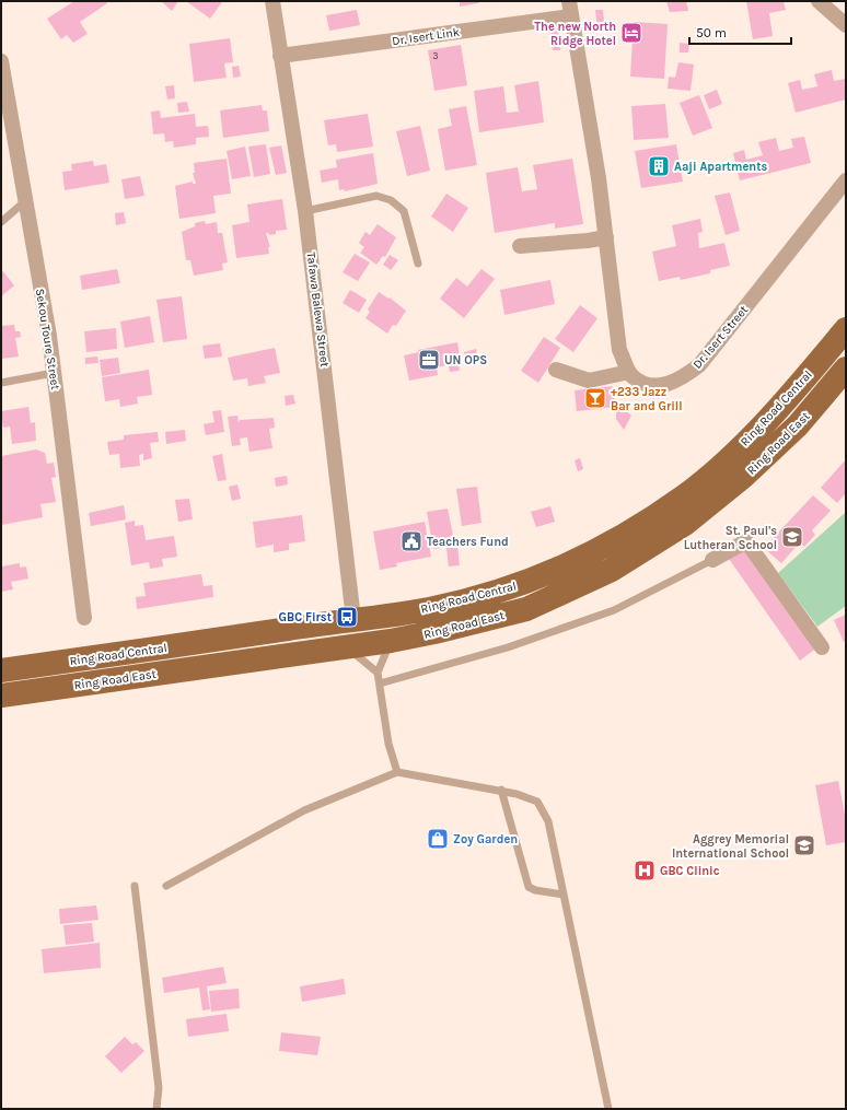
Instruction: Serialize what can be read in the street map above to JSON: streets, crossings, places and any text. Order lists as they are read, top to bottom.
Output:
{
  "streets": {
    "main road": ["Ring Road Central", "Ring Road East"],
    "street": [
      "Dr. Isert Link",
      "Tafawa Balewa Street",
      "Dr. Isert Street",
      "Sekou Toure Street"
    ]
  },
  "crossings": [
    ["Dr. Isert Link", "Tafawa Balewa Street"],
    ["Tafawa Balewa Street", "Ring Road Central"]
  ],
  "places": {
    "hotel": ["The new North Ridge Hotel"],
    "building": ["Aaji Apartments"],
    "office": ["UN OPS"],
    "bar": ["+233 Jazz Bar and Grill"],
    "school or university": ["St. Paul's Lutheran School", "Aggrey Memorial International School"],
    "public building": ["Teachers Fund"],
    "bus stop": ["GBC First"],
    "shop": ["Zoy Garden"],
    "hospital": ["GBC Clinic"]
  },
  "house_numbers": ["3"],
  "scale_bar": "50 m"
}
